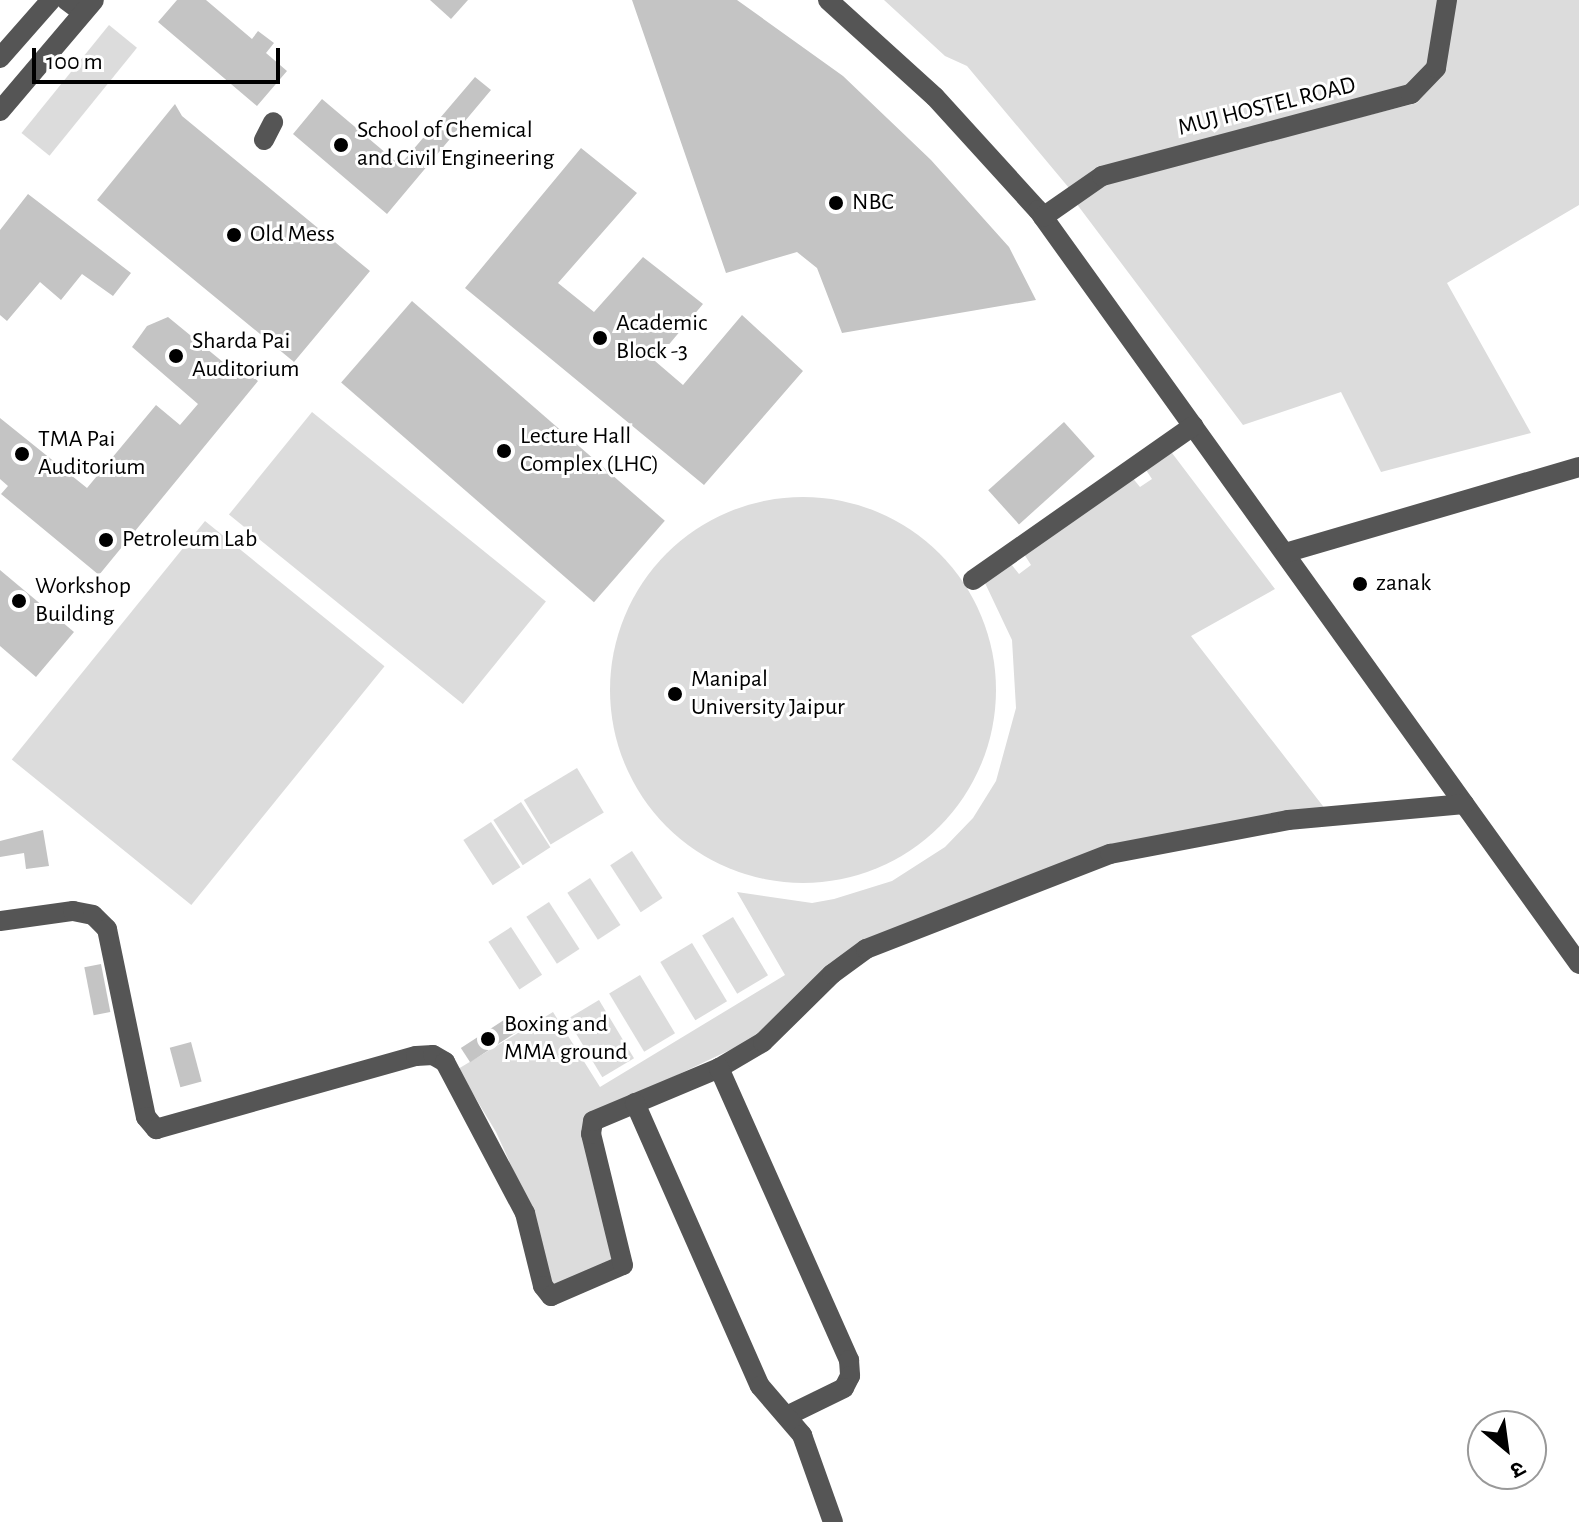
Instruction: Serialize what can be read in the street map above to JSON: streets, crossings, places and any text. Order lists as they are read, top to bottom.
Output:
{
  "streets": {
    "street": ["MUJ HOSTEL ROAD"]
  },
  "places": [
    "School of Chemical and Civil Engineering",
    "NBC",
    "Old Mess",
    "Academic Block -3",
    "Sharda Pai Auditorium",
    "Lecture Hall Complex (LHC)",
    "TMA Pai Auditorium",
    "Petroleum Lab",
    "zanak",
    "Workshop Building",
    "Manipal University Jaipur",
    "Boxing and MMA ground"
  ],
  "scale_bar": "100 m",
  "north": "bottom right"
}
